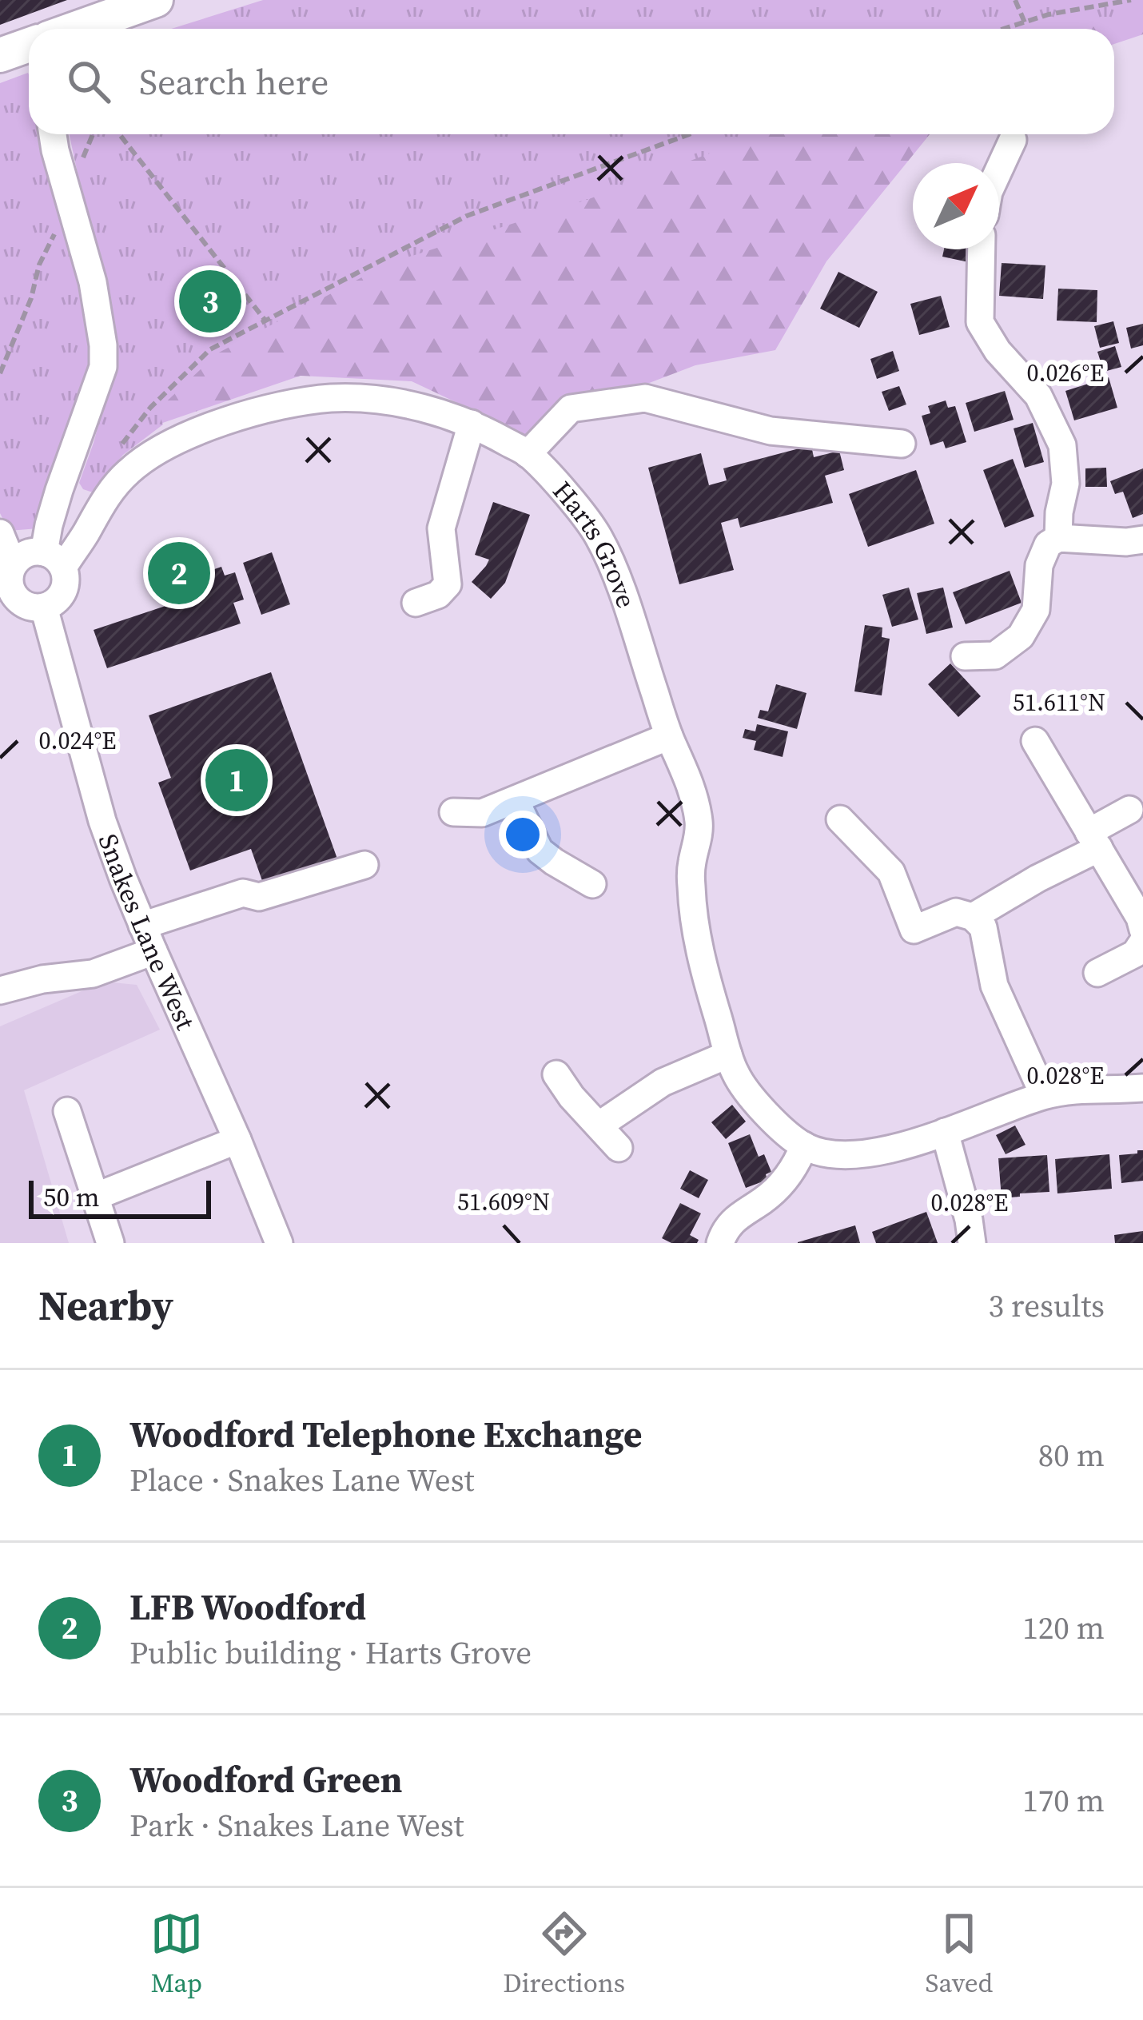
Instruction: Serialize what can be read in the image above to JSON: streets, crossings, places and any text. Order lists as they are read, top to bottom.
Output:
{
  "streets": {
    "street": ["Harts Grove", "Snakes Lane West"]
  },
  "crossings": [
    ["Harts Grove", "Snakes Lane West"]
  ],
  "scale_bar": "50 m",
  "north": "top right",
  "page": {
    "search": "Search here",
    "pins": ["3", "2", "1"],
    "scale": "50 m",
    "heading": ["Nearby", "3 results"],
    "list": [
      {
        "mark": "1",
        "name": "Woodford Telephone Exchange",
        "note": "Place · Snakes Lane West",
        "value": "80 m"
      },
      {
        "mark": "2",
        "name": "LFB Woodford",
        "note": "Public building · Harts Grove",
        "value": "120 m"
      },
      {
        "mark": "3",
        "name": "Woodford Green",
        "note": "Park · Snakes Lane West",
        "value": "170 m"
      }
    ],
    "nav": ["Map", "Directions", "Saved"]
  },
  "coordinates": [
    "0.026°E",
    "51.611°N",
    "0.024°E",
    "0.028°E",
    "51.609°N"
  ]
}
